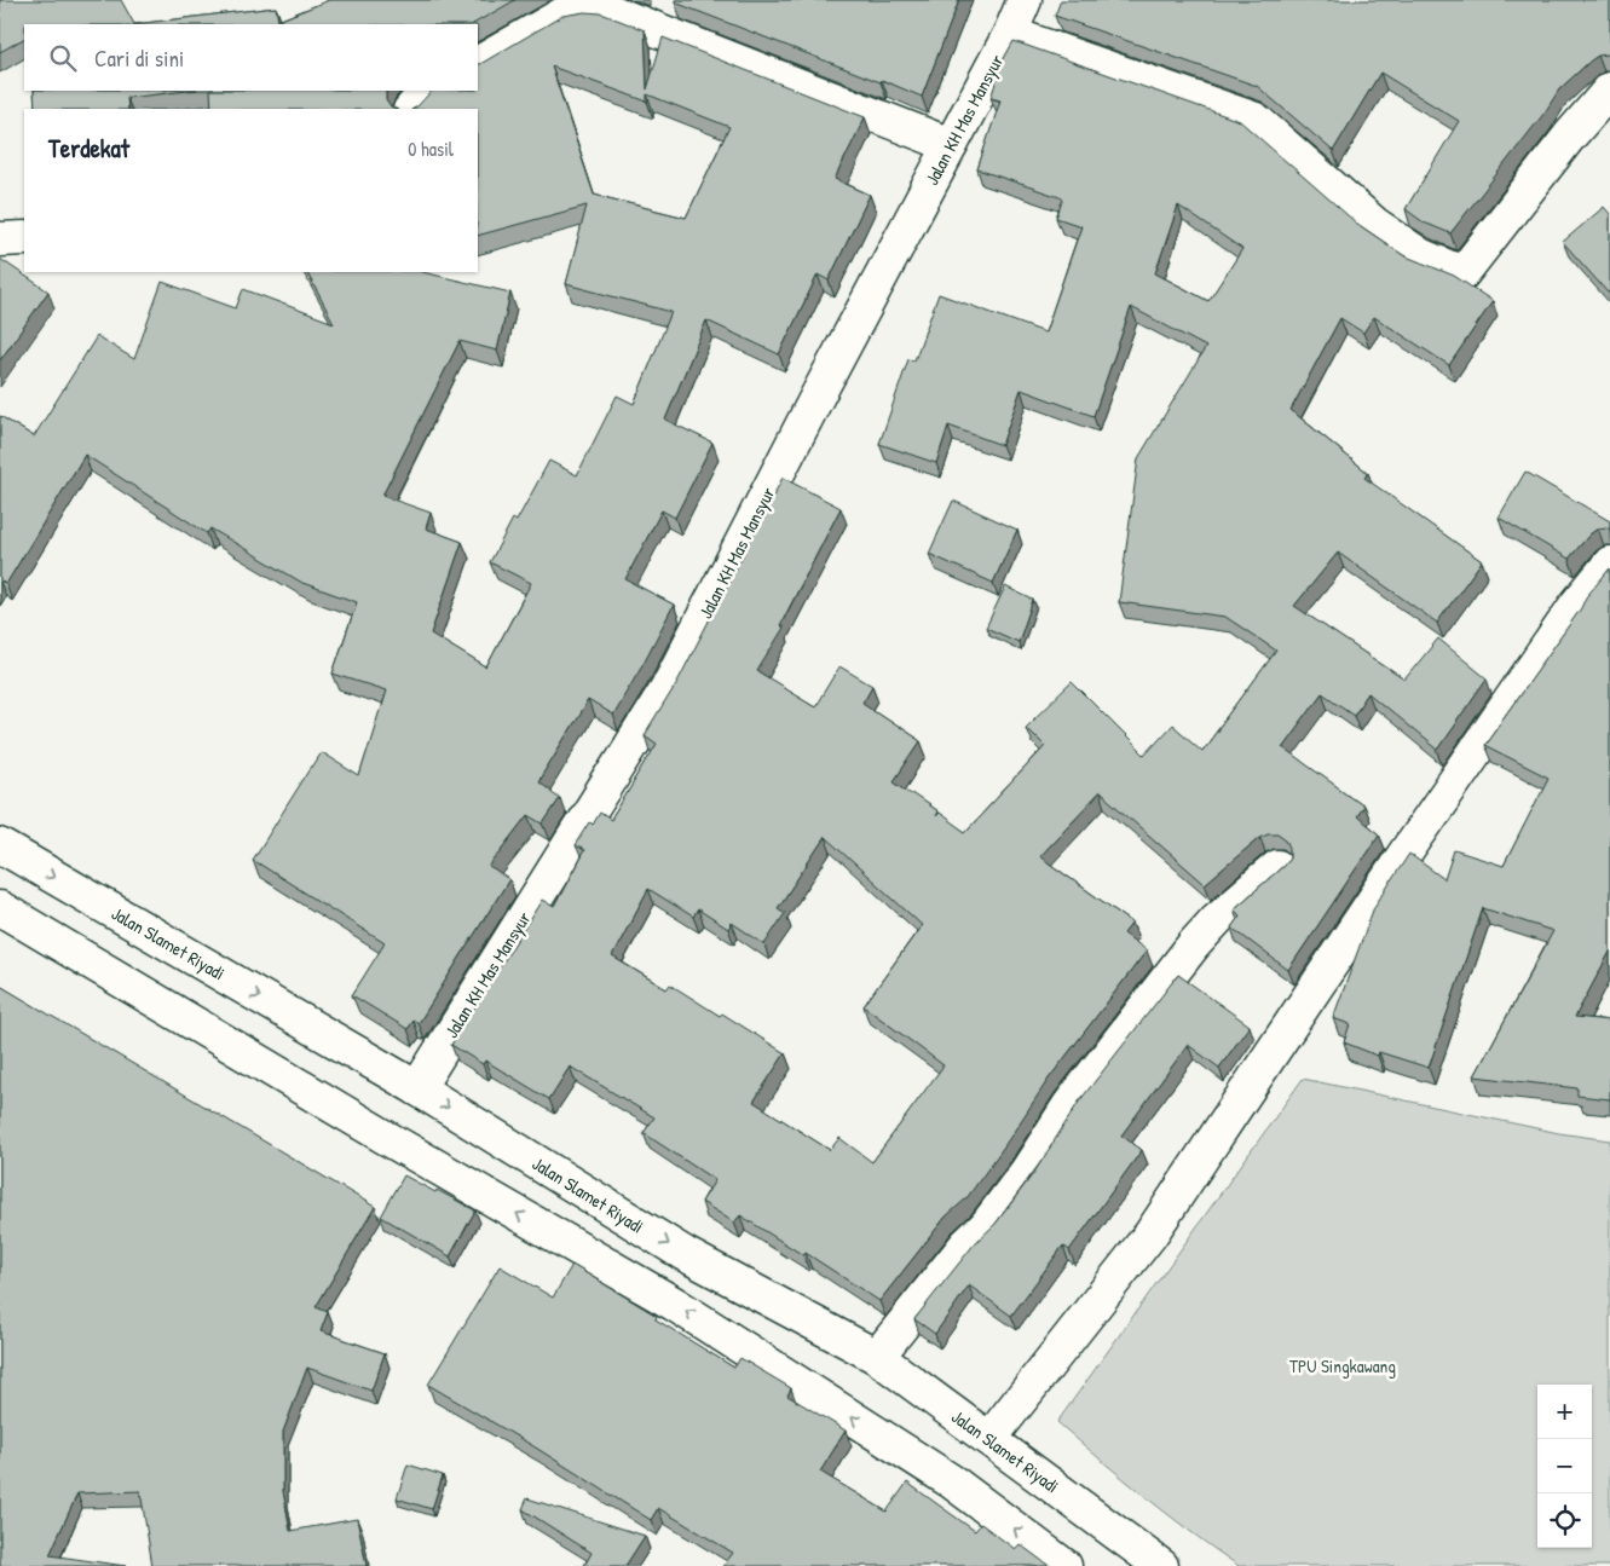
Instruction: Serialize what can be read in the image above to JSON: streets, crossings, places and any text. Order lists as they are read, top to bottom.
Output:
{
  "streets": {
    "street": ["Jalan KH Mas Mansyur", "Jalan Slamet Riyadi"]
  },
  "crossings": [
    ["Jalan KH Mas Mansyur", "Jalan Slamet Riyadi"]
  ],
  "parks": ["TPU Singkawang"],
  "page": {
    "search": "Cari di sini",
    "heading": ["Terdekat", "0 hasil"],
    "map_buttons": ["+", "−"]
  }
}
